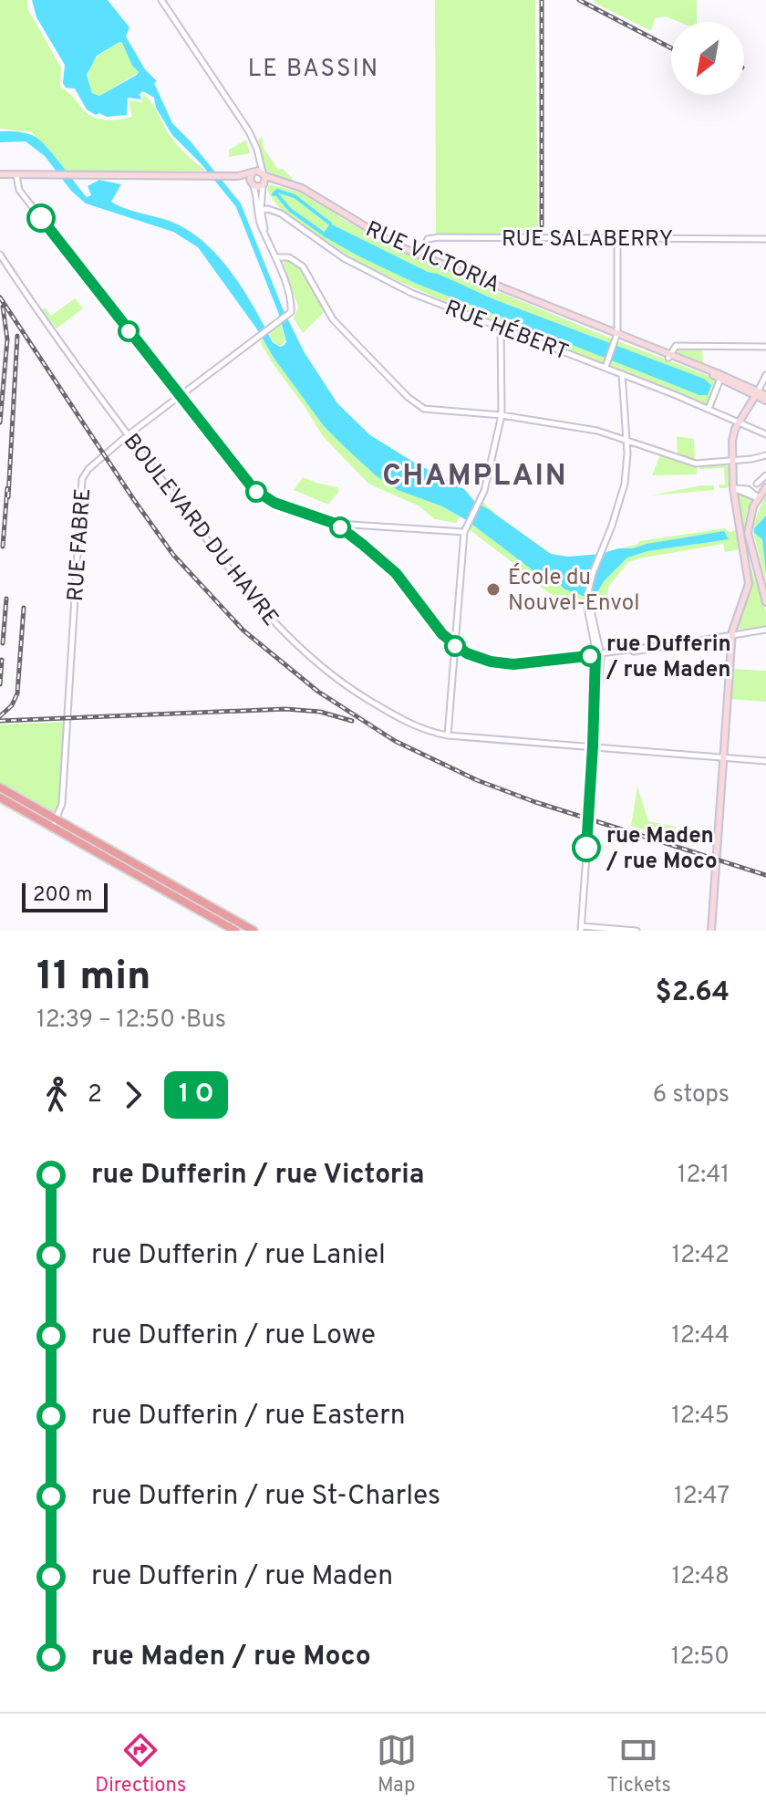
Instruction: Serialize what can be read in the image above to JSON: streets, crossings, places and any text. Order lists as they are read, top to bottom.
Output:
{
  "streets": {
    "main road": ["RUE VICTORIA"],
    "street": [
      "RUE SALABERRY",
      "RUE HÉBERT",
      "BOULEVARD DU HAVRE",
      "RUE FABRE"
    ]
  },
  "crossings": [
    ["RUE SALABERRY", "RUE VICTORIA"],
    ["RUE VICTORIA", "RUE FABRE"],
    ["RUE HÉBERT", "RUE FABRE"],
    ["BOULEVARD DU HAVRE", "RUE FABRE"]
  ],
  "districts": ["LE BASSIN", "CHAMPLAIN"],
  "places": ["École du Nouvel-Envol", "rue Dufferin / rue Maden", "rue Maden / rue Moco"],
  "scale_bar": "200 m",
  "north": "bottom left",
  "page": {
    "scale": "200 m",
    "heading": ["11 min", "12:39 – 12:50 · Bus", "$2.64"],
    "legs": ["2", "1 O", "6 stops"],
    "list": [
      {
        "name": "rue Dufferin / rue Victoria",
        "value": "12:41"
      },
      {
        "name": "rue Dufferin / rue Laniel",
        "value": "12:42"
      },
      {
        "name": "rue Dufferin / rue Lowe",
        "value": "12:44"
      },
      {
        "name": "rue Dufferin / rue Eastern",
        "value": "12:45"
      },
      {
        "name": "rue Dufferin / rue St-Charles",
        "value": "12:47"
      },
      {
        "name": "rue Dufferin / rue Maden",
        "value": "12:48"
      },
      {
        "name": "rue Maden / rue Moco",
        "value": "12:50"
      }
    ],
    "tabs": ["Directions", "Map", "Tickets"]
  }
}
